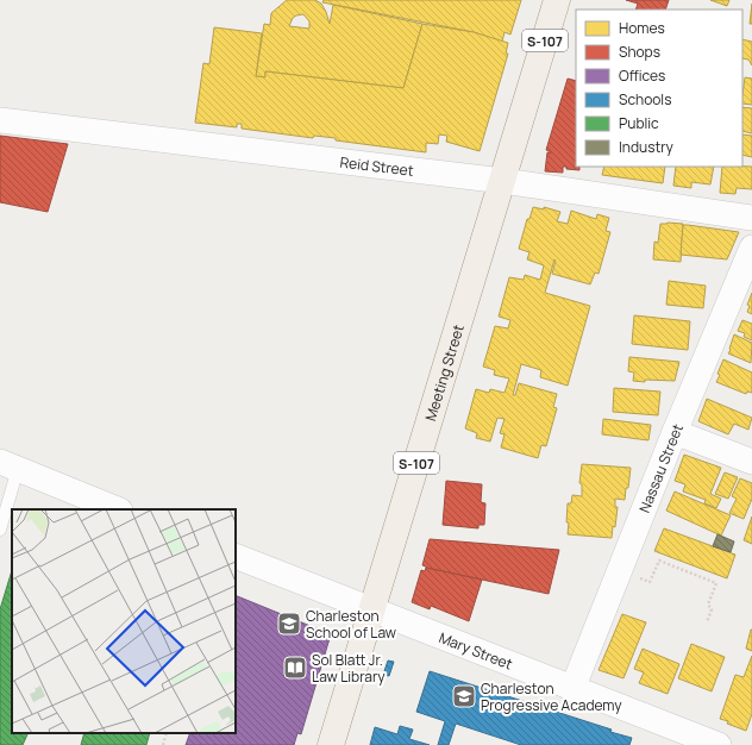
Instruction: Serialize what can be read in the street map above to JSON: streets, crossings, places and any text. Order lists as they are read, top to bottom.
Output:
{
  "streets": {
    "main road": ["S-107", "Meeting Street"],
    "street": ["Reid Street", "Nassau Street", "Mary Street"]
  },
  "crossings": [
    ["Reid Street", "Meeting Street"],
    ["Meeting Street", "Mary Street"],
    ["Nassau Street", "Mary Street"]
  ],
  "places": {
    "school or university": ["Charleston School of Law", "Charleston Progressive Academy"],
    "library": ["Sol Blatt Jr. Law Library"]
  },
  "legend": [
    "Homes",
    "Shops",
    "Offices",
    "Schools",
    "Public",
    "Industry"
  ]
}
